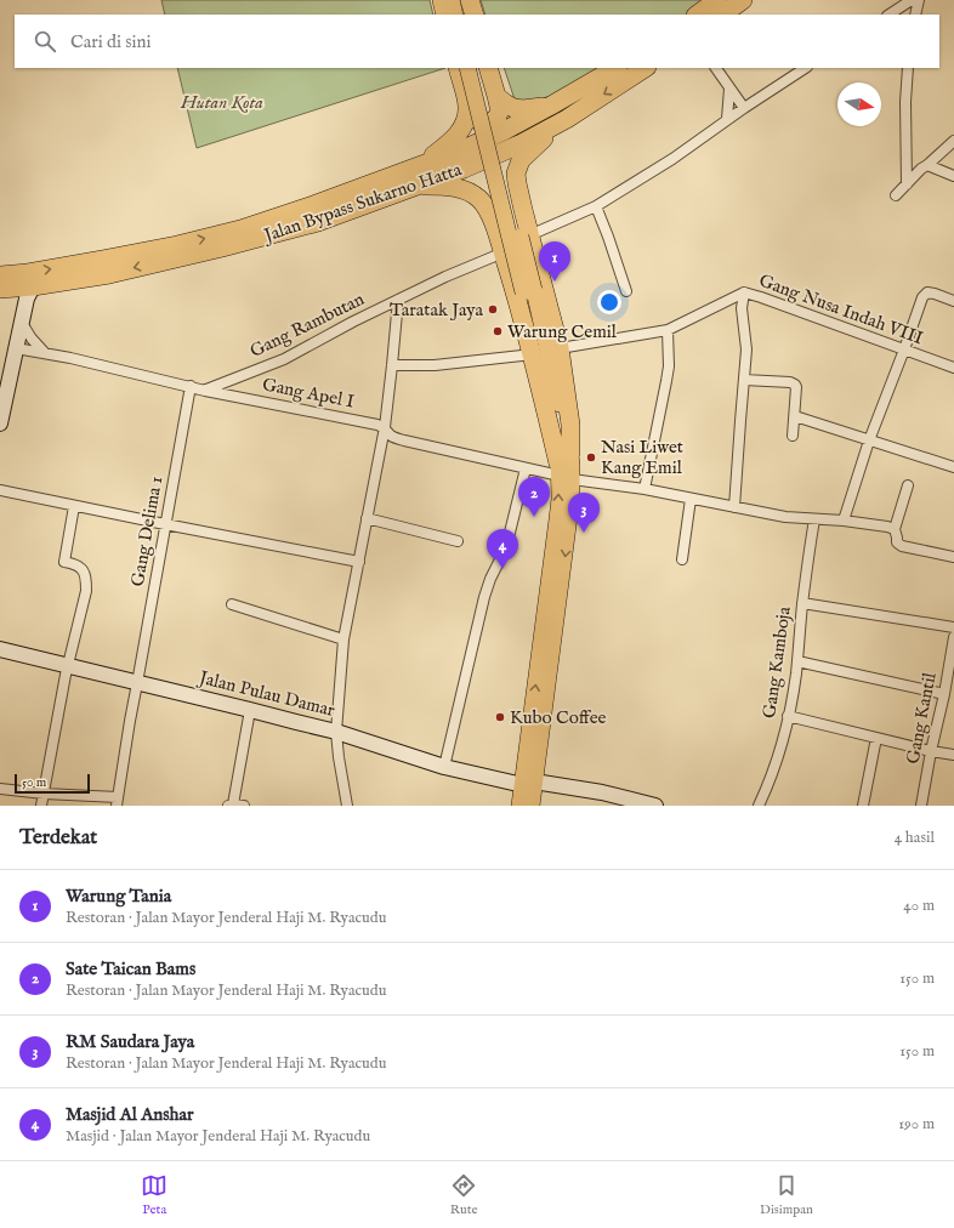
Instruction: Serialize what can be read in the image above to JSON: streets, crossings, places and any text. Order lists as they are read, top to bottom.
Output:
{
  "streets": {
    "highway": ["Jalan Bypass Sukarno Hatta"],
    "street": [
      "Gang Nusa Indah VIII",
      "Gang Rambutan",
      "Gang Apel I",
      "Gang Delima 1",
      "Gang Kamboja",
      "Jalan Pulau Damar",
      "Gang Kantil"
    ]
  },
  "crossings": [
    ["Gang Rambutan", "Gang Apel I"],
    ["Gang Apel I", "Gang Delima 1"],
    ["Gang Apel I", "Gang Kamboja"],
    ["Gang Delima 1", "Jalan Pulau Damar"]
  ],
  "parks": ["Hutan Kota"],
  "places": [
    "Taratak Jaya",
    "Warung Cemil",
    "Nasi Liwet Kang Emil",
    "Kubo Coffee"
  ],
  "scale_bar": "50 m",
  "north": "right",
  "page": {
    "search": "Cari di sini",
    "pins": [
      "1",
      "2",
      "3",
      "4"
    ],
    "scale": "50 m",
    "heading": ["Terdekat", "4 hasil"],
    "list": [
      {
        "mark": "1",
        "name": "Warung Tania",
        "note": "Restoran · Jalan Mayor Jenderal Haji M. Ryacudu",
        "value": "40 m"
      },
      {
        "mark": "2",
        "name": "Sate Taican Bams",
        "note": "Restoran · Jalan Mayor Jenderal Haji M. Ryacudu",
        "value": "150 m"
      },
      {
        "mark": "3",
        "name": "RM Saudara Jaya",
        "note": "Restoran · Jalan Mayor Jenderal Haji M. Ryacudu",
        "value": "150 m"
      },
      {
        "mark": "4",
        "name": "Masjid Al Anshar",
        "note": "Masjid · Jalan Mayor Jenderal Haji M. Ryacudu",
        "value": "190 m"
      }
    ],
    "nav": ["Peta", "Rute", "Disimpan"]
  }
}
